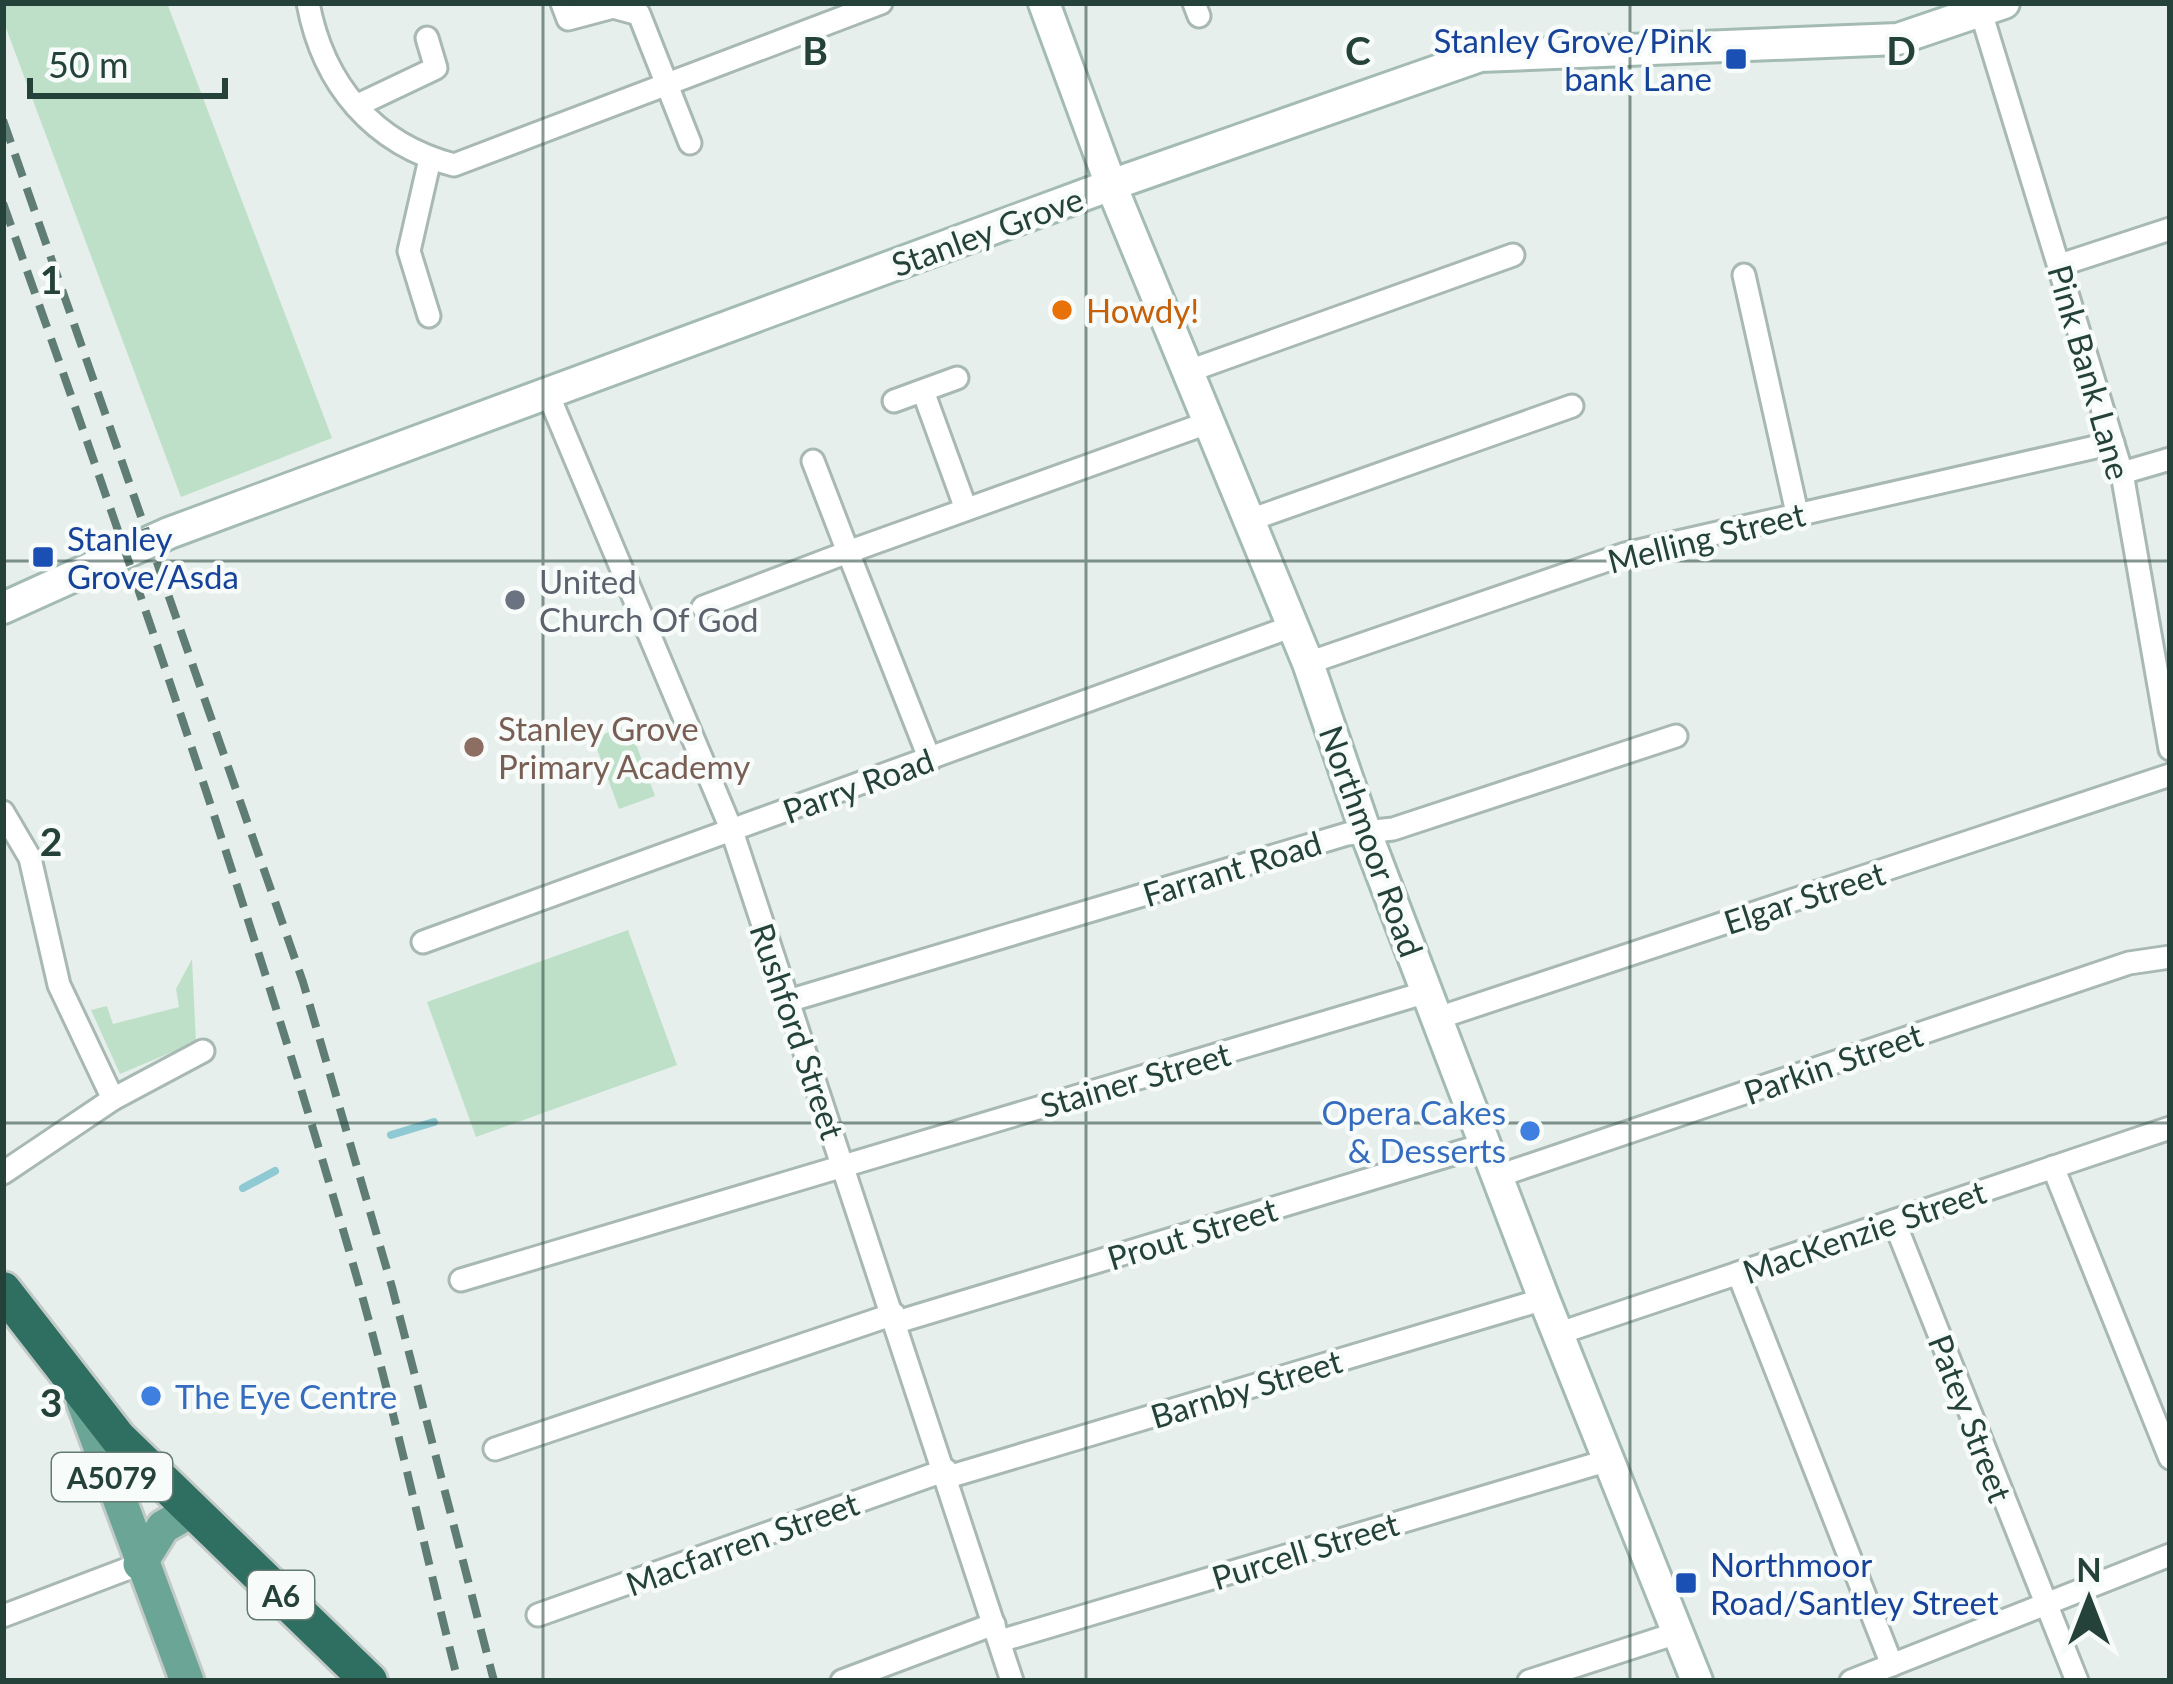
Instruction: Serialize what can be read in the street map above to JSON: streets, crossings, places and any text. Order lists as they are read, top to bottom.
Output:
{
  "streets": {
    "highway": ["A6"],
    "main road": ["A5079"],
    "street": [
      "Stanley Grove",
      "Pink Bank Lane",
      "Melling Street",
      "Parry Road",
      "Northmoor Road",
      "Farrant Road",
      "Elgar Street",
      "Rushford Street",
      "Parkin Street",
      "Stainer Street",
      "MacKenzie Street",
      "Prout Street",
      "Barnby Street",
      "Patey Street",
      "Macfarren Street",
      "Purcell Street"
    ]
  },
  "crossings": [
    ["Stanley Grove", "Pink Bank Lane"],
    ["Stanley Grove", "Northmoor Road"],
    ["Stanley Grove", "Rushford Street"],
    ["Pink Bank Lane", "Melling Street"],
    ["Melling Street", "Northmoor Road"],
    ["Parry Road", "Northmoor Road"],
    ["Parry Road", "Rushford Street"],
    ["Northmoor Road", "Farrant Road"],
    ["Northmoor Road", "Elgar Street"],
    ["Northmoor Road", "Parkin Street"],
    ["Northmoor Road", "Stainer Street"],
    ["Northmoor Road", "MacKenzie Street"],
    ["Northmoor Road", "Prout Street"],
    ["Northmoor Road", "Barnby Street"],
    ["Northmoor Road", "Purcell Street"],
    ["Farrant Road", "Rushford Street"],
    ["Elgar Street", "Stainer Street"],
    ["Rushford Street", "Stainer Street"],
    ["Rushford Street", "Prout Street"],
    ["Rushford Street", "Barnby Street"],
    ["Rushford Street", "Macfarren Street"],
    ["Rushford Street", "Purcell Street"],
    ["MacKenzie Street", "Patey Street"],
    ["Barnby Street", "Macfarren Street"],
    ["A5079", "A6"]
  ],
  "places": {
    "transit": ["Stanley Grove/Pink bank Lane", "Stanley Grove/Asda", "Northmoor Road/Santley Street"],
    "other": [
      "Howdy!",
      "United Church Of God",
      "Stanley Grove Primary Academy",
      "Opera Cakes & Desserts",
      "The Eye Centre"
    ]
  },
  "scale_bar": "50 m",
  "north": "top",
  "grid": {
    "columns": ["B", "C", "D"],
    "rows": ["1", "2", "3"]
  }
}
